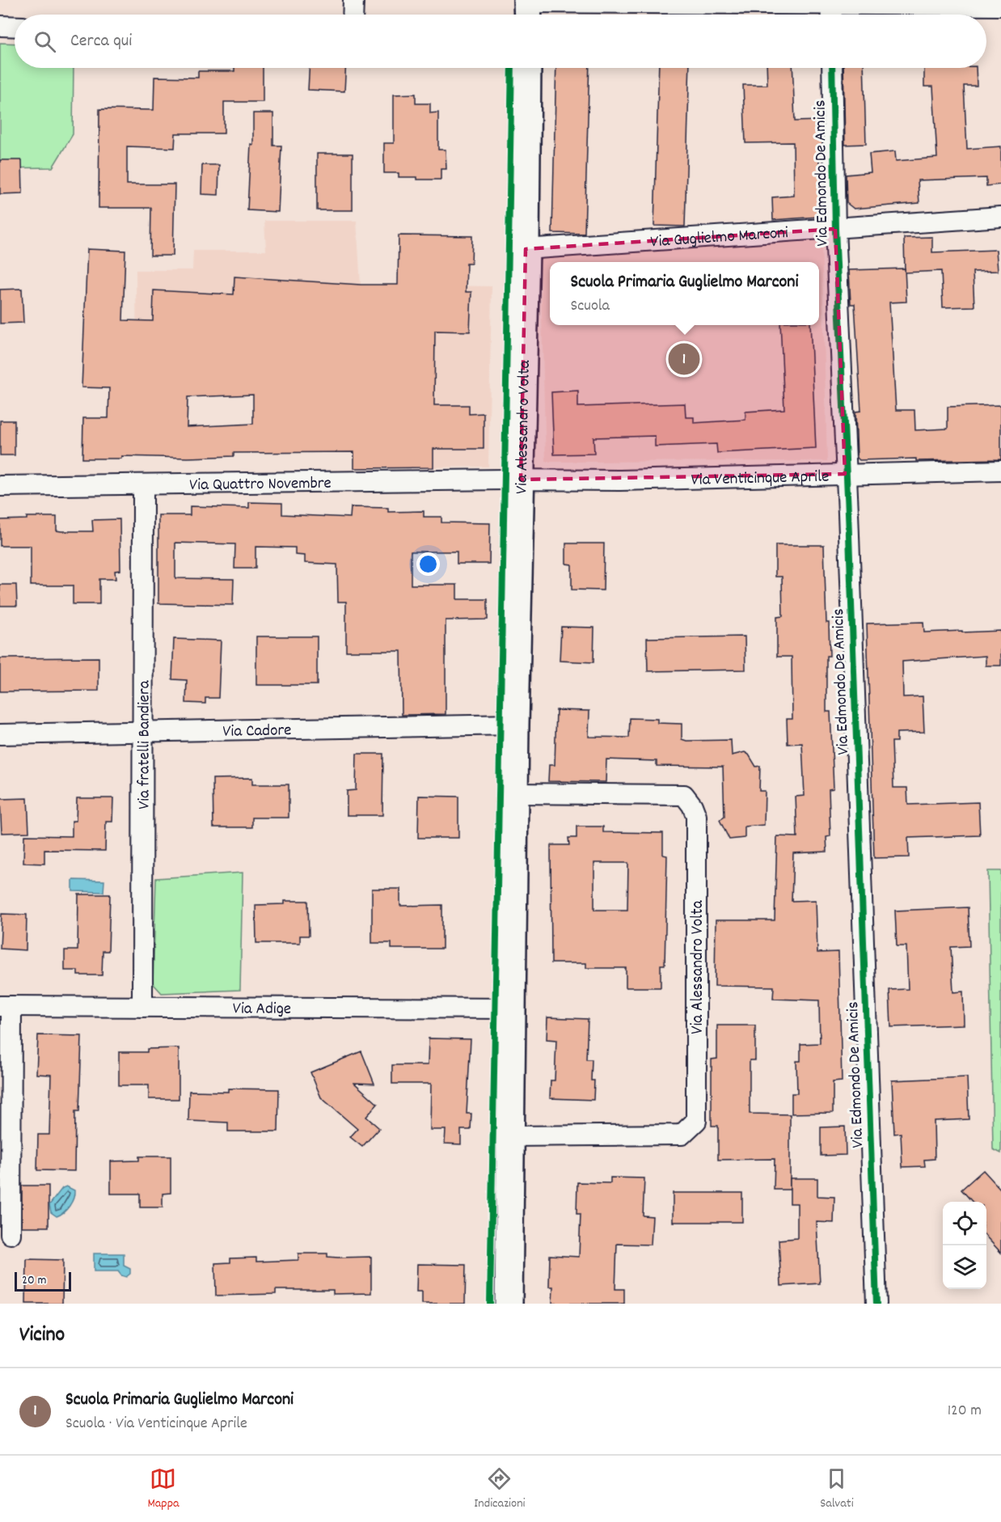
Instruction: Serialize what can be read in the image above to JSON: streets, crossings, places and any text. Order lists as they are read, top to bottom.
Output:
{
  "streets": {
    "street": [
      "Via Edmondo De Amicis",
      "Via Guglielmo Marconi",
      "Via Alessandro Volta",
      "Via Venticinque Aprile",
      "Via Quattro Novembre",
      "Via Cadore",
      "Via fratelli Bandiera",
      "Via Adige"
    ]
  },
  "crossings": [
    ["Via Edmondo De Amicis", "Via Guglielmo Marconi"],
    ["Via Edmondo De Amicis", "Via Venticinque Aprile"],
    ["Via Guglielmo Marconi", "Via Alessandro Volta"],
    ["Via Alessandro Volta", "Via Venticinque Aprile"],
    ["Via Alessandro Volta", "Via Quattro Novembre"],
    ["Via Alessandro Volta", "Via Cadore"],
    ["Via Alessandro Volta", "Via Adige"],
    ["Via Venticinque Aprile", "Via Quattro Novembre"],
    ["Via Quattro Novembre", "Via fratelli Bandiera"],
    ["Via Cadore", "Via fratelli Bandiera"],
    ["Via fratelli Bandiera", "Via Adige"]
  ],
  "scale_bar": "20 m",
  "page": {
    "search": "Cerca qui",
    "popup": ["Scuola Primaria Guglielmo Marconi", "Scuola"],
    "pins": "1",
    "scale": "20 m",
    "heading": "Vicino",
    "list": [
      {
        "mark": "1",
        "name": "Scuola Primaria Guglielmo Marconi",
        "note": "Scuola · Via Venticinque Aprile",
        "value": "120 m"
      }
    ],
    "nav": ["Mappa", "Indicazioni", "Salvati"]
  }
}
